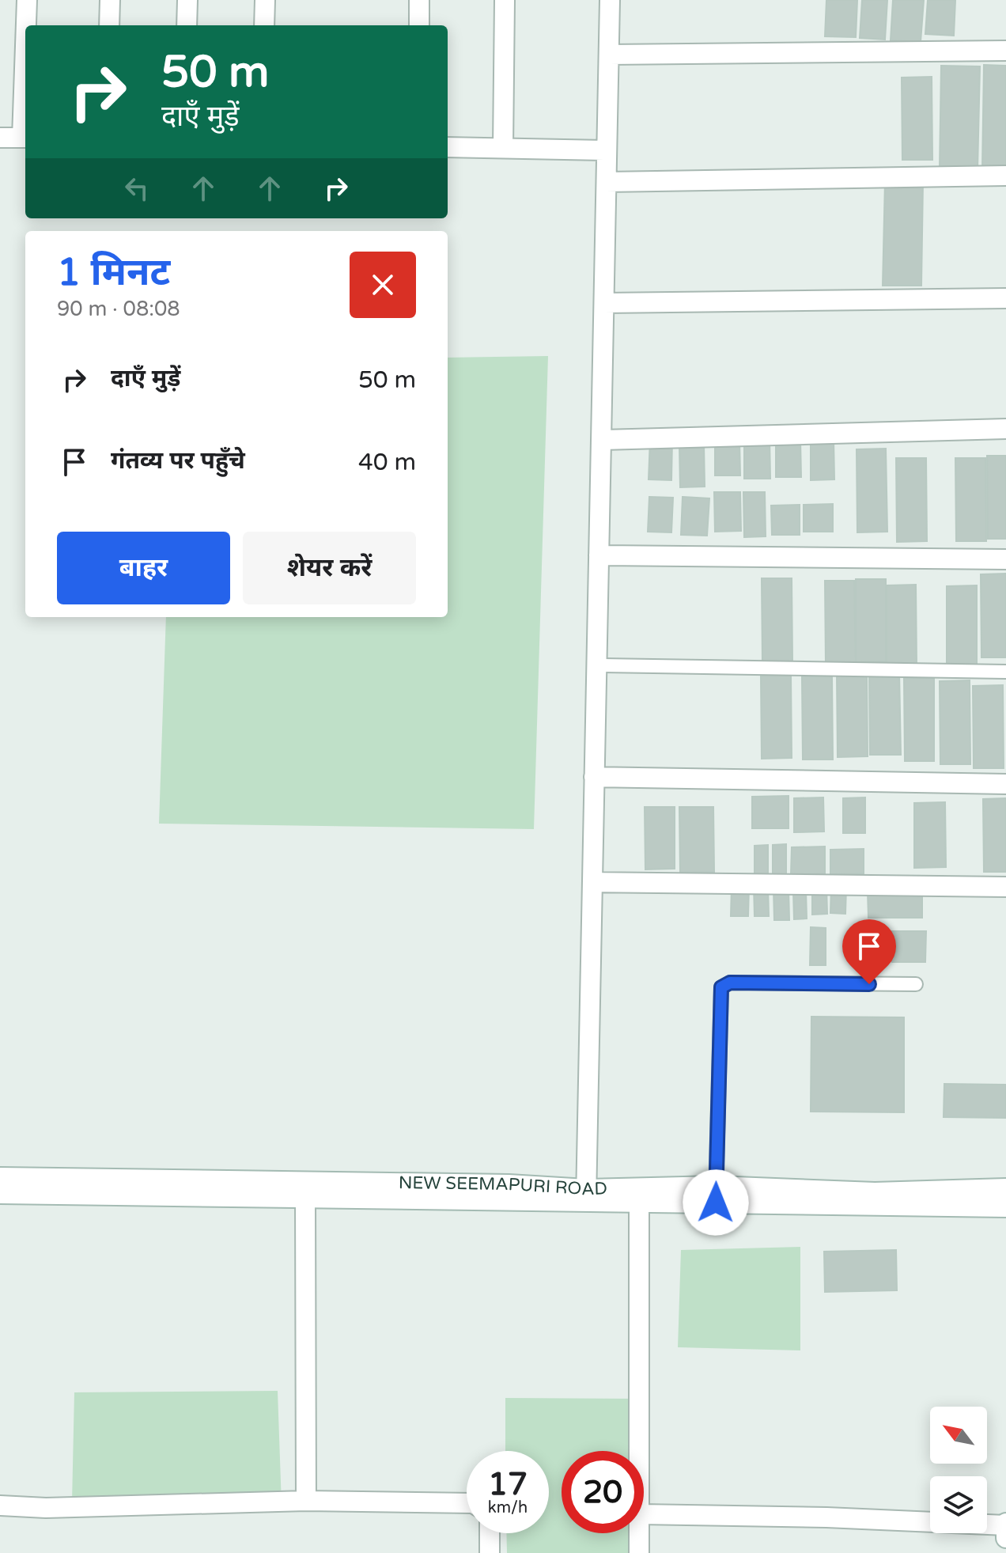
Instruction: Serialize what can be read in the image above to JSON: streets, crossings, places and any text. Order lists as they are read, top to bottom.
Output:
{
  "streets": {
    "street": ["NEW SEEMAPURI ROAD"]
  },
  "north": "top left",
  "page": {
    "turn": ["50 m", "दाएँ मुड़ें"],
    "heading": ["1 मिनट", "90 m · 08:08"],
    "list": [
      {
        "name": "दाएँ मुड़ें",
        "value": "50 m"
      },
      {
        "name": "गंतव्य पर पहुँचे",
        "value": "40 m"
      }
    ],
    "buttons": ["बाहर", "शेयर करें"],
    "speed": "17 km/h",
    "limit": "20"
  }
}
